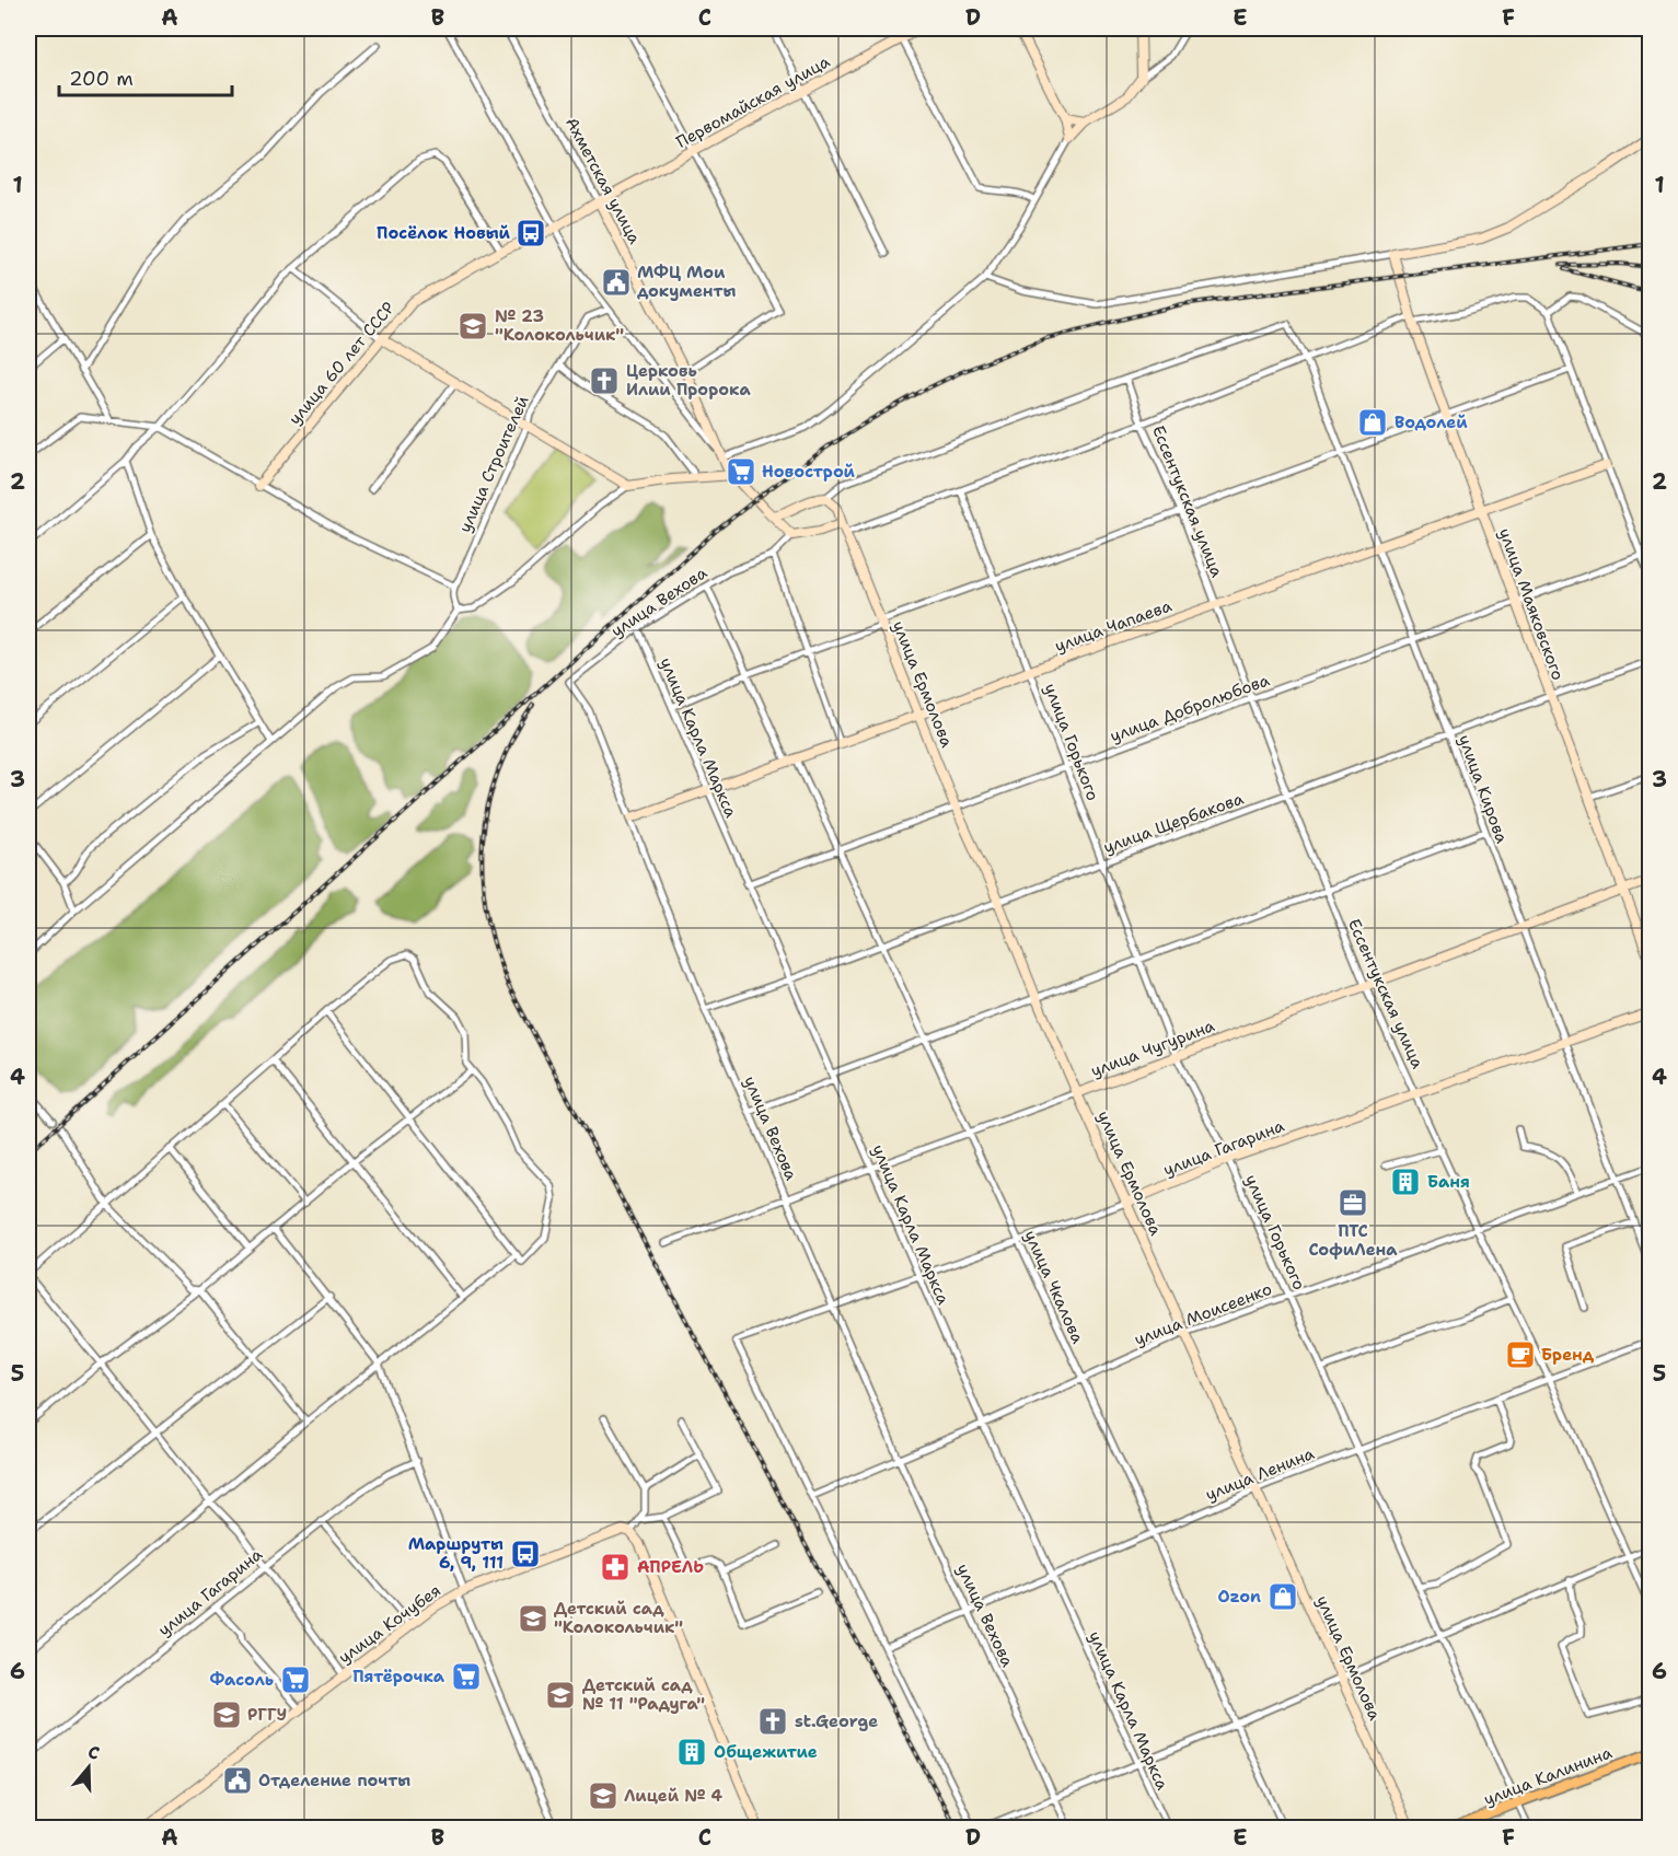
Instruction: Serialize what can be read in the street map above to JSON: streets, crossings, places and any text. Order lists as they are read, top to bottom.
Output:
{
  "streets": {
    "main road": ["улица Калинина"],
    "street": [
      "Первомайская улица",
      "Ахметская улица",
      "улица 60 лет СССР",
      "улица Строителей",
      "Ессентукская улица",
      "улица Вехова",
      "улица Маяковского",
      "улица Чапаева",
      "улица Ермолова",
      "улица Добролюбова",
      "улица Карла Маркса",
      "улица Горького",
      "улица Кирова",
      "улица Щербакова",
      "улица Чугурина",
      "улица Гагарина",
      "улица Чкалова",
      "улица Моисеенко",
      "улица Ленина",
      "улица Кочубея"
    ]
  },
  "crossings": [
    ["Первомайская улица", "Ахметская улица"],
    ["Первомайская улица", "улица 60 лет СССР"],
    ["Ахметская улица", "улица 60 лет СССР"],
    ["Ахметская улица", "улица Вехова"],
    ["Ессентукская улица", "улица Чапаева"],
    ["Ессентукская улица", "улица Добролюбова"],
    ["Ессентукская улица", "улица Кирова"],
    ["Ессентукская улица", "улица Щербакова"],
    ["Ессентукская улица", "улица Чугурина"],
    ["Ессентукская улица", "улица Гагарина"],
    ["Ессентукская улица", "улица Моисеенко"],
    ["Ессентукская улица", "улица Ленина"],
    ["улица Вехова", "улица Чапаева"],
    ["улица Вехова", "улица Карла Маркса"],
    ["улица Вехова", "улица Щербакова"],
    ["улица Вехова", "улица Чугурина"],
    ["улица Вехова", "улица Гагарина"],
    ["улица Вехова", "улица Моисеенко"],
    ["улица Вехова", "улица Ленина"],
    ["улица Маяковского", "улица Чапаева"],
    ["улица Маяковского", "улица Добролюбова"],
    ["улица Маяковского", "улица Щербакова"],
    ["улица Маяковского", "улица Чугурина"],
    ["улица Чапаева", "улица Ермолова"],
    ["улица Чапаева", "улица Карла Маркса"],
    ["улица Чапаева", "улица Горького"],
    ["улица Чапаева", "улица Кирова"],
    ["улица Чапаева", "улица Чкалова"],
    ["улица Ермолова", "улица Добролюбова"],
    ["улица Ермолова", "улица Щербакова"],
    ["улица Ермолова", "улица Чугурина"],
    ["улица Ермолова", "улица Гагарина"],
    ["улица Ермолова", "улица Моисеенко"],
    ["улица Ермолова", "улица Ленина"],
    ["улица Добролюбова", "улица Карла Маркса"],
    ["улица Добролюбова", "улица Горького"],
    ["улица Добролюбова", "улица Кирова"],
    ["улица Добролюбова", "улица Чкалова"],
    ["улица Карла Маркса", "улица Щербакова"],
    ["улица Карла Маркса", "улица Чугурина"],
    ["улица Карла Маркса", "улица Гагарина"],
    ["улица Карла Маркса", "улица Моисеенко"],
    ["улица Карла Маркса", "улица Ленина"],
    ["улица Горького", "улица Щербакова"],
    ["улица Горького", "улица Чугурина"],
    ["улица Горького", "улица Гагарина"],
    ["улица Горького", "улица Моисеенко"],
    ["улица Горького", "улица Ленина"],
    ["улица Горького", "улица Калинина"],
    ["улица Кирова", "улица Щербакова"],
    ["улица Кирова", "улица Чугурина"],
    ["улица Кирова", "улица Гагарина"],
    ["улица Кирова", "улица Моисеенко"],
    ["улица Щербакова", "улица Чкалова"],
    ["улица Чугурина", "улица Чкалова"],
    ["улица Гагарина", "улица Чкалова"],
    ["улица Гагарина", "улица Моисеенко"],
    ["улица Чкалова", "улица Моисеенко"],
    ["улица Чкалова", "улица Ленина"]
  ],
  "places": {
    "bus stop": ["Посёлок Новый", "Маршруты 6, 9, 111"],
    "public building": ["МФЦ Мои документы", "Отделение почты"],
    "school or university": [
      "№ 23 \"Колокольчик\"",
      "Детский сад \"Колокольчик\"",
      "Детский сад № 11 \"Радуга\"",
      "РГГУ",
      "Лицей № 4"
    ],
    "church": ["Церковь Илии Пророка", "st.George"],
    "shop": ["Водолей", "Ozon"],
    "supermarket": ["Новострой", "Пятёрочка", "Фасоль"],
    "building": ["Баня", "Общежитие"],
    "office": ["ПТС СофиЛена"],
    "cafe": ["Бренд"],
    "pharmacy": ["АПРЕЛЬ"]
  },
  "scale_bar": "200 m",
  "north": "top",
  "grid": {
    "columns": [
      "A",
      "B",
      "C",
      "D",
      "E",
      "F"
    ],
    "rows": [
      "1",
      "2",
      "3",
      "4",
      "5",
      "6"
    ]
  }
}
